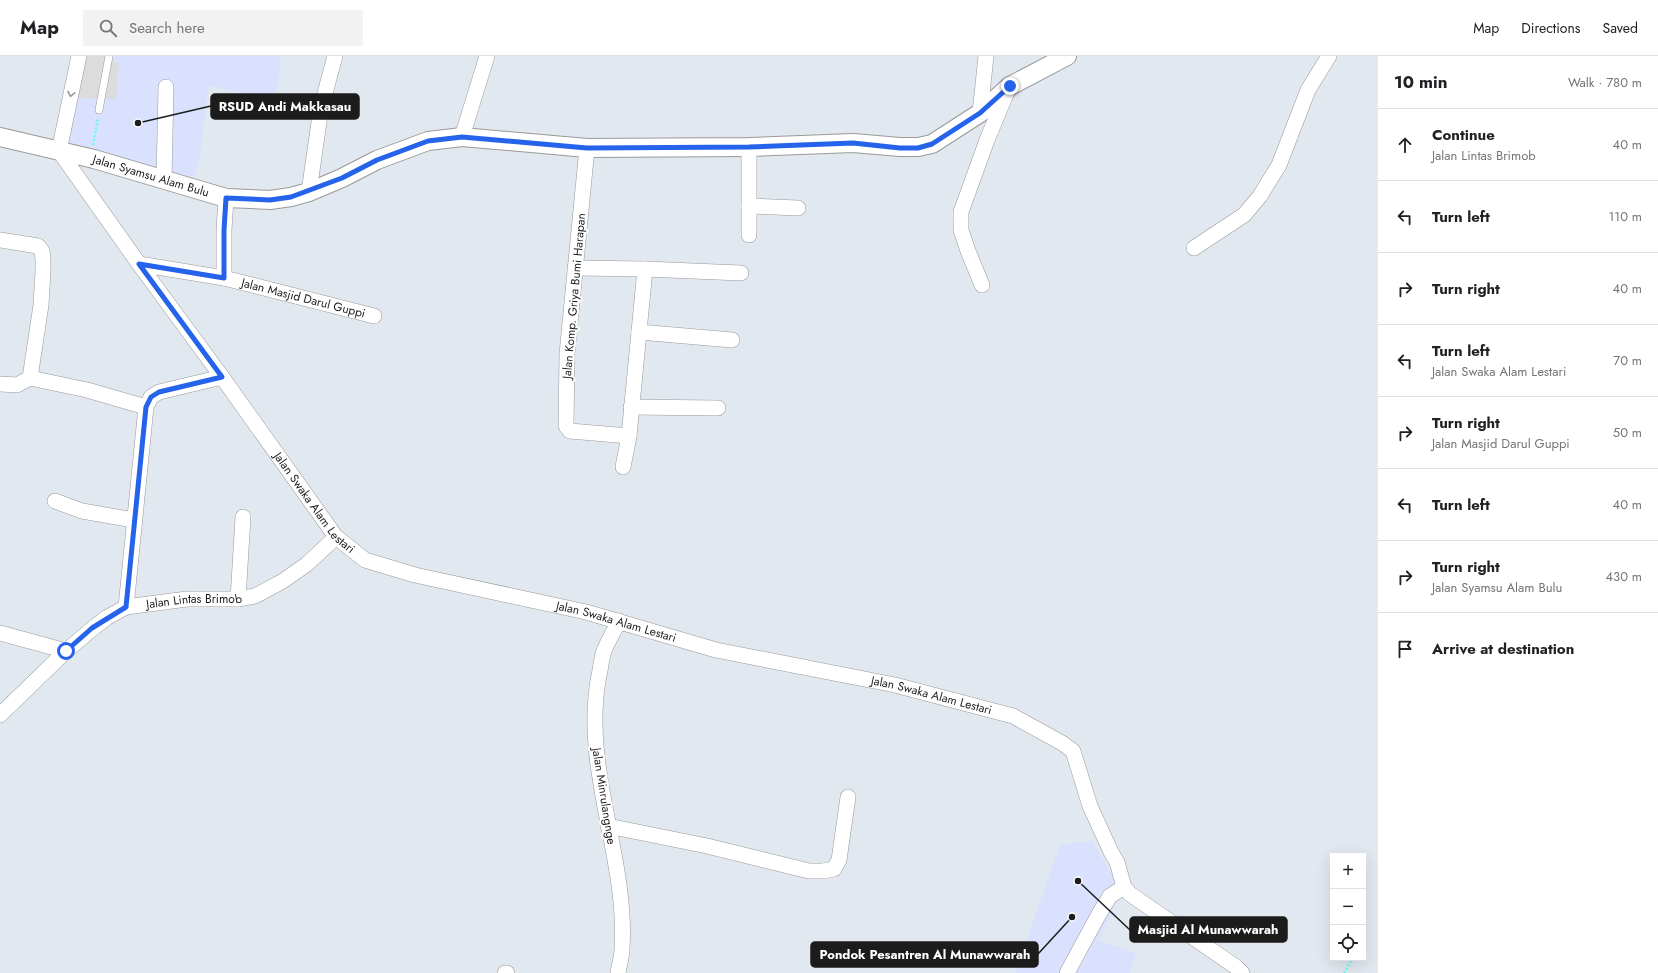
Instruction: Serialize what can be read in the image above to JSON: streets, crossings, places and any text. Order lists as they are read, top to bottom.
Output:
{
  "streets": {
    "street": [
      "Jalan Syamsu Alam Bulu",
      "Jalan Komp. Griya Bumi Harapan",
      "Jalan Masjid Darul Guppi",
      "Jalan Swaka Alam Lestari",
      "Jalan Lintas Brimob",
      "Jalan Minrulangnge"
    ]
  },
  "crossings": [
    ["Jalan Syamsu Alam Bulu", "Jalan Komp. Griya Bumi Harapan"],
    ["Jalan Syamsu Alam Bulu", "Jalan Swaka Alam Lestari"],
    ["Jalan Masjid Darul Guppi", "Jalan Swaka Alam Lestari"],
    ["Jalan Swaka Alam Lestari", "Jalan Lintas Brimob"],
    ["Jalan Swaka Alam Lestari", "Jalan Minrulangnge"]
  ],
  "places": ["RSUD Andi Makkasau", "Masjid Al Munawwarah", "Pondok Pesantren Al Munawwarah"],
  "page": {
    "header": "Map",
    "search": "Search here",
    "nav": ["Map", "Directions", "Saved"],
    "heading": ["10 min", "Walk · 780 m"],
    "list": [
      ["Continue", "Jalan Lintas Brimob", "40 m"],
      ["Turn left", "110 m"],
      ["Turn right", "40 m"],
      ["Turn left", "Jalan Swaka Alam Lestari", "70 m"],
      ["Turn right", "Jalan Masjid Darul Guppi", "50 m"],
      ["Turn left", "40 m"],
      ["Turn right", "Jalan Syamsu Alam Bulu", "430 m"],
      "Arrive at destination"
    ],
    "map_buttons": ["+", "−"]
  }
}
